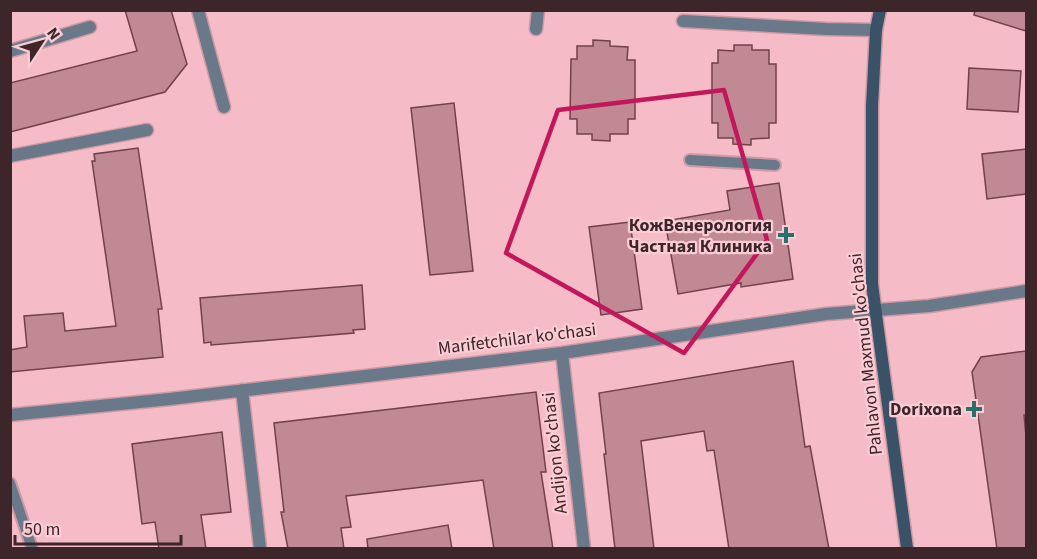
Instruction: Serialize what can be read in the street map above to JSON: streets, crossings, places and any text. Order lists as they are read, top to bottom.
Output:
{
  "streets": {
    "street": ["Marifetchilar ko'chasi", "Pahlavon Maxmud ko'chasi", "Andijon ko'chasi"]
  },
  "crossings": [
    ["Marifetchilar ko'chasi", "Pahlavon Maxmud ko'chasi"],
    ["Marifetchilar ko'chasi", "Andijon ko'chasi"]
  ],
  "places": {
    "health": ["КожВенерология Частная Клиника", "Dorixona"]
  },
  "scale_bar": "50 m",
  "north": "top right"
}
